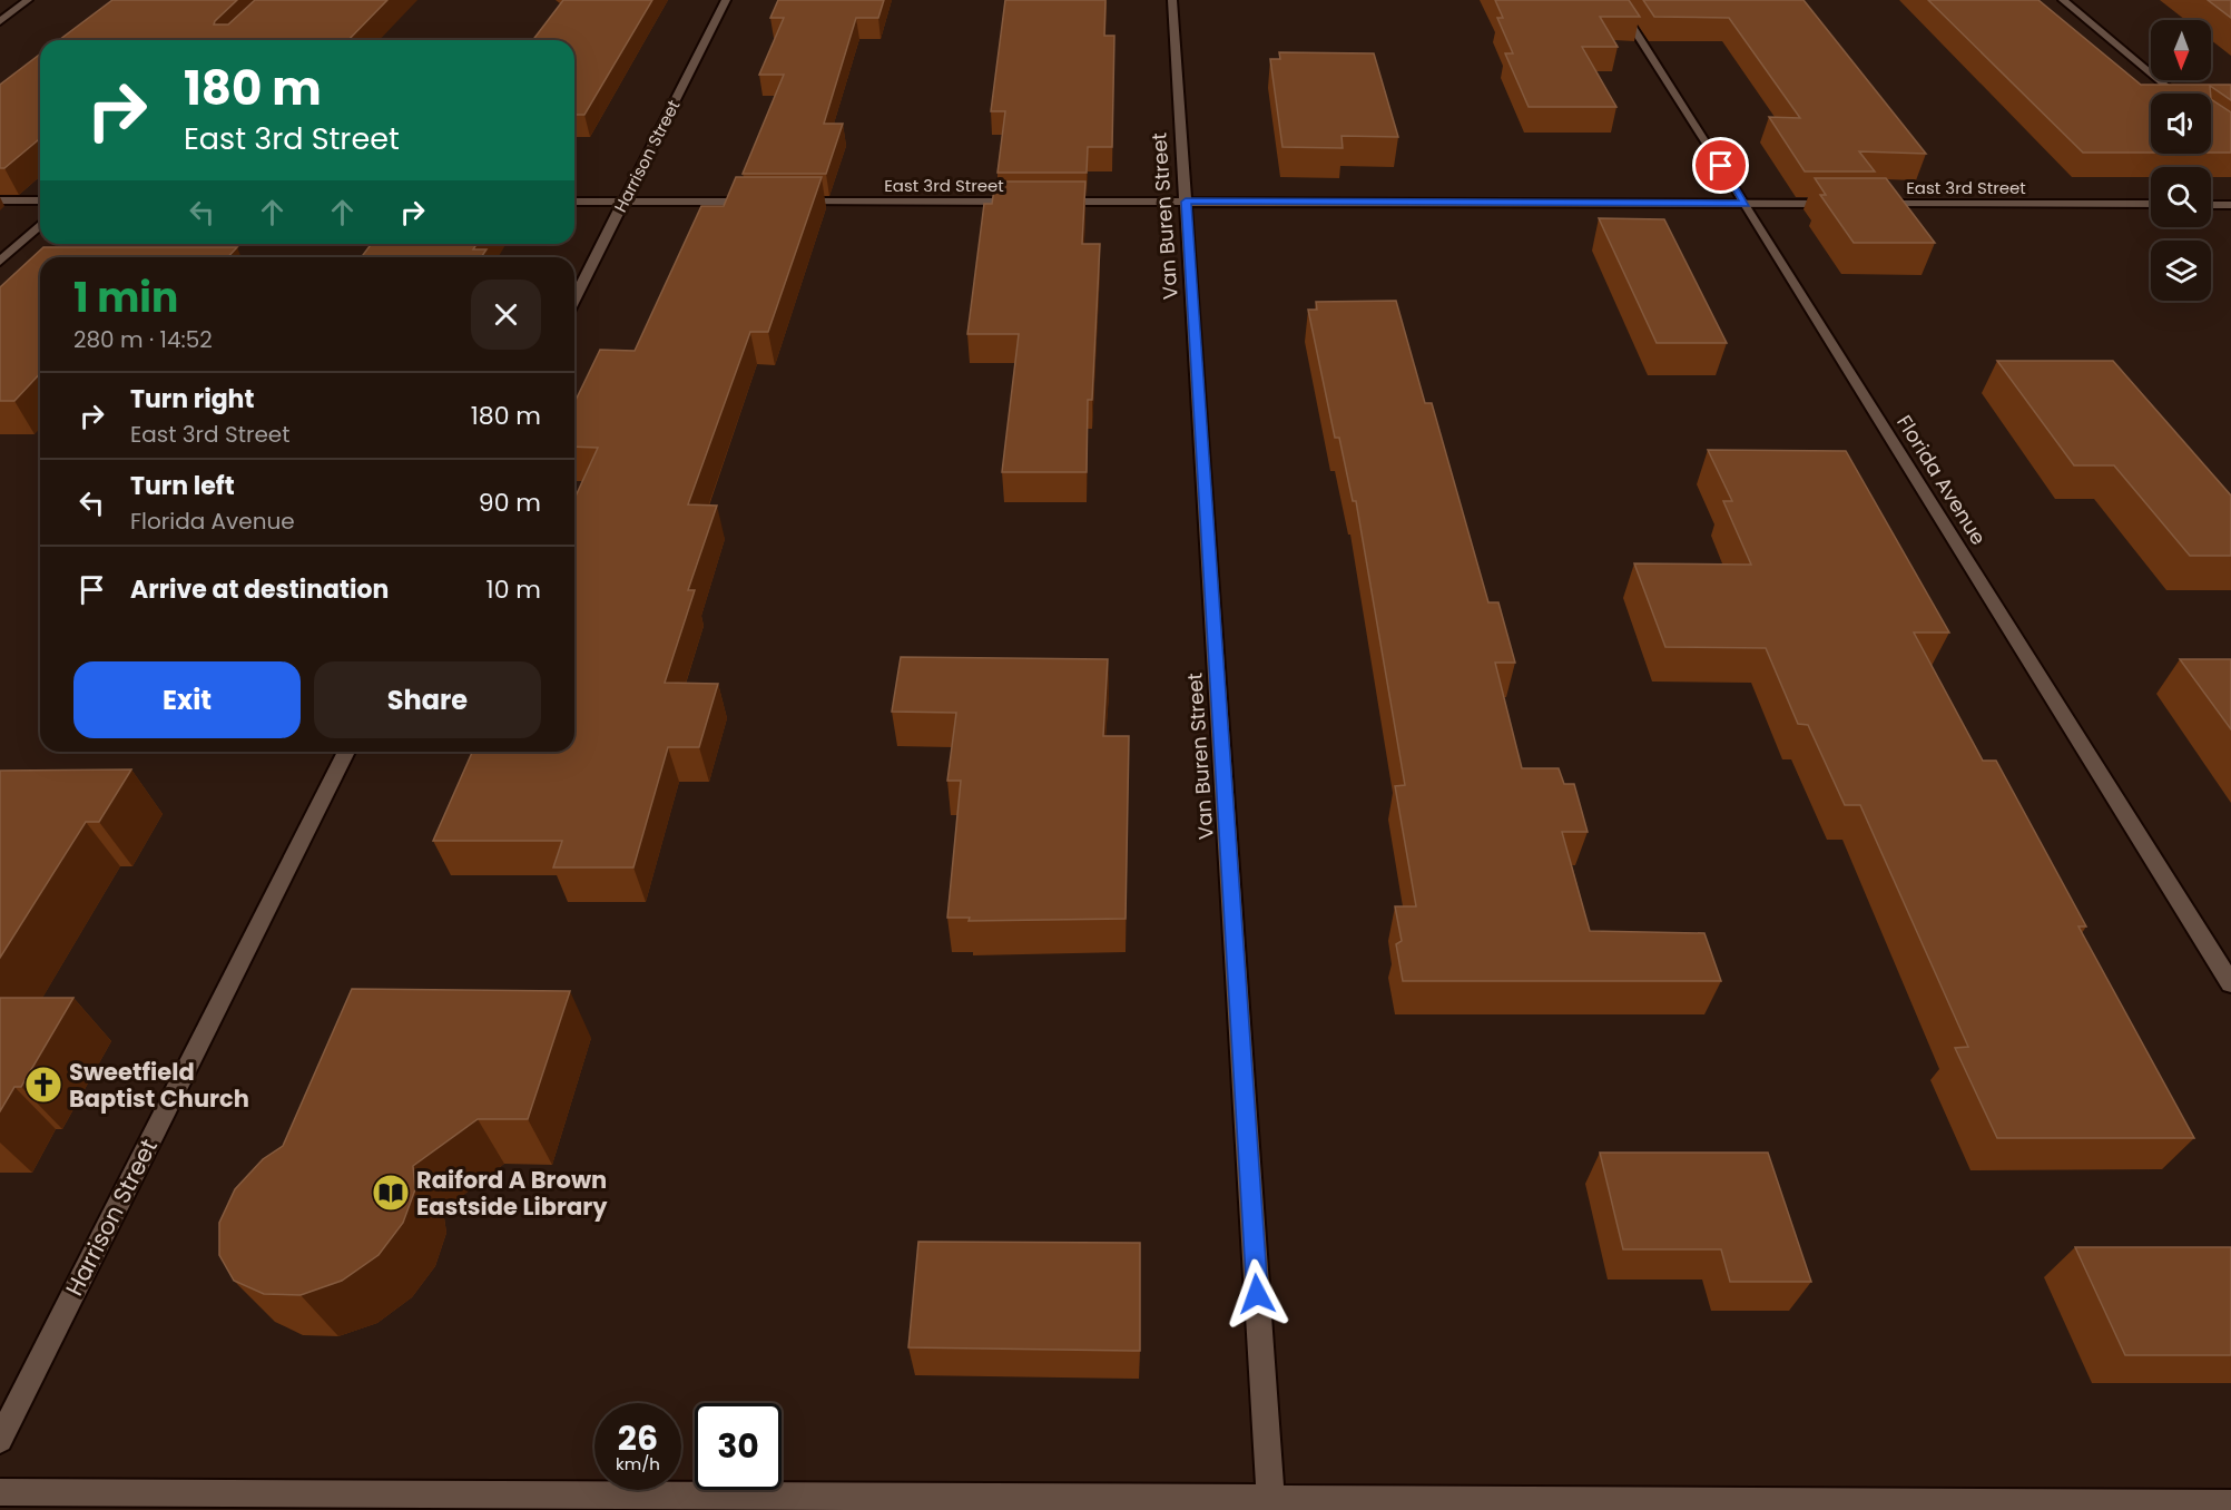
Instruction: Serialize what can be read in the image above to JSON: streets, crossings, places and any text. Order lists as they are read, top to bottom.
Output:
{
  "streets": {
    "street": [
      "Harrison Street",
      "East 3rd Street",
      "Van Buren Street",
      "Florida Avenue"
    ]
  },
  "places": {
    "church": ["Sweetfield Baptist Church"],
    "library": ["Raiford A Brown Eastside Library"]
  },
  "north": "bottom",
  "page": {
    "turn": ["180 m", "East 3rd Street"],
    "heading": ["1 min", "280 m · 14:52"],
    "list": [
      {
        "name": "Turn right",
        "note": "East 3rd Street",
        "value": "180 m"
      },
      {
        "name": "Turn left",
        "note": "Florida Avenue",
        "value": "90 m"
      },
      {
        "name": "Arrive at destination",
        "value": "10 m"
      }
    ],
    "buttons": ["Exit", "Share"],
    "speed": "26 km/h",
    "limit": "30"
  }
}
